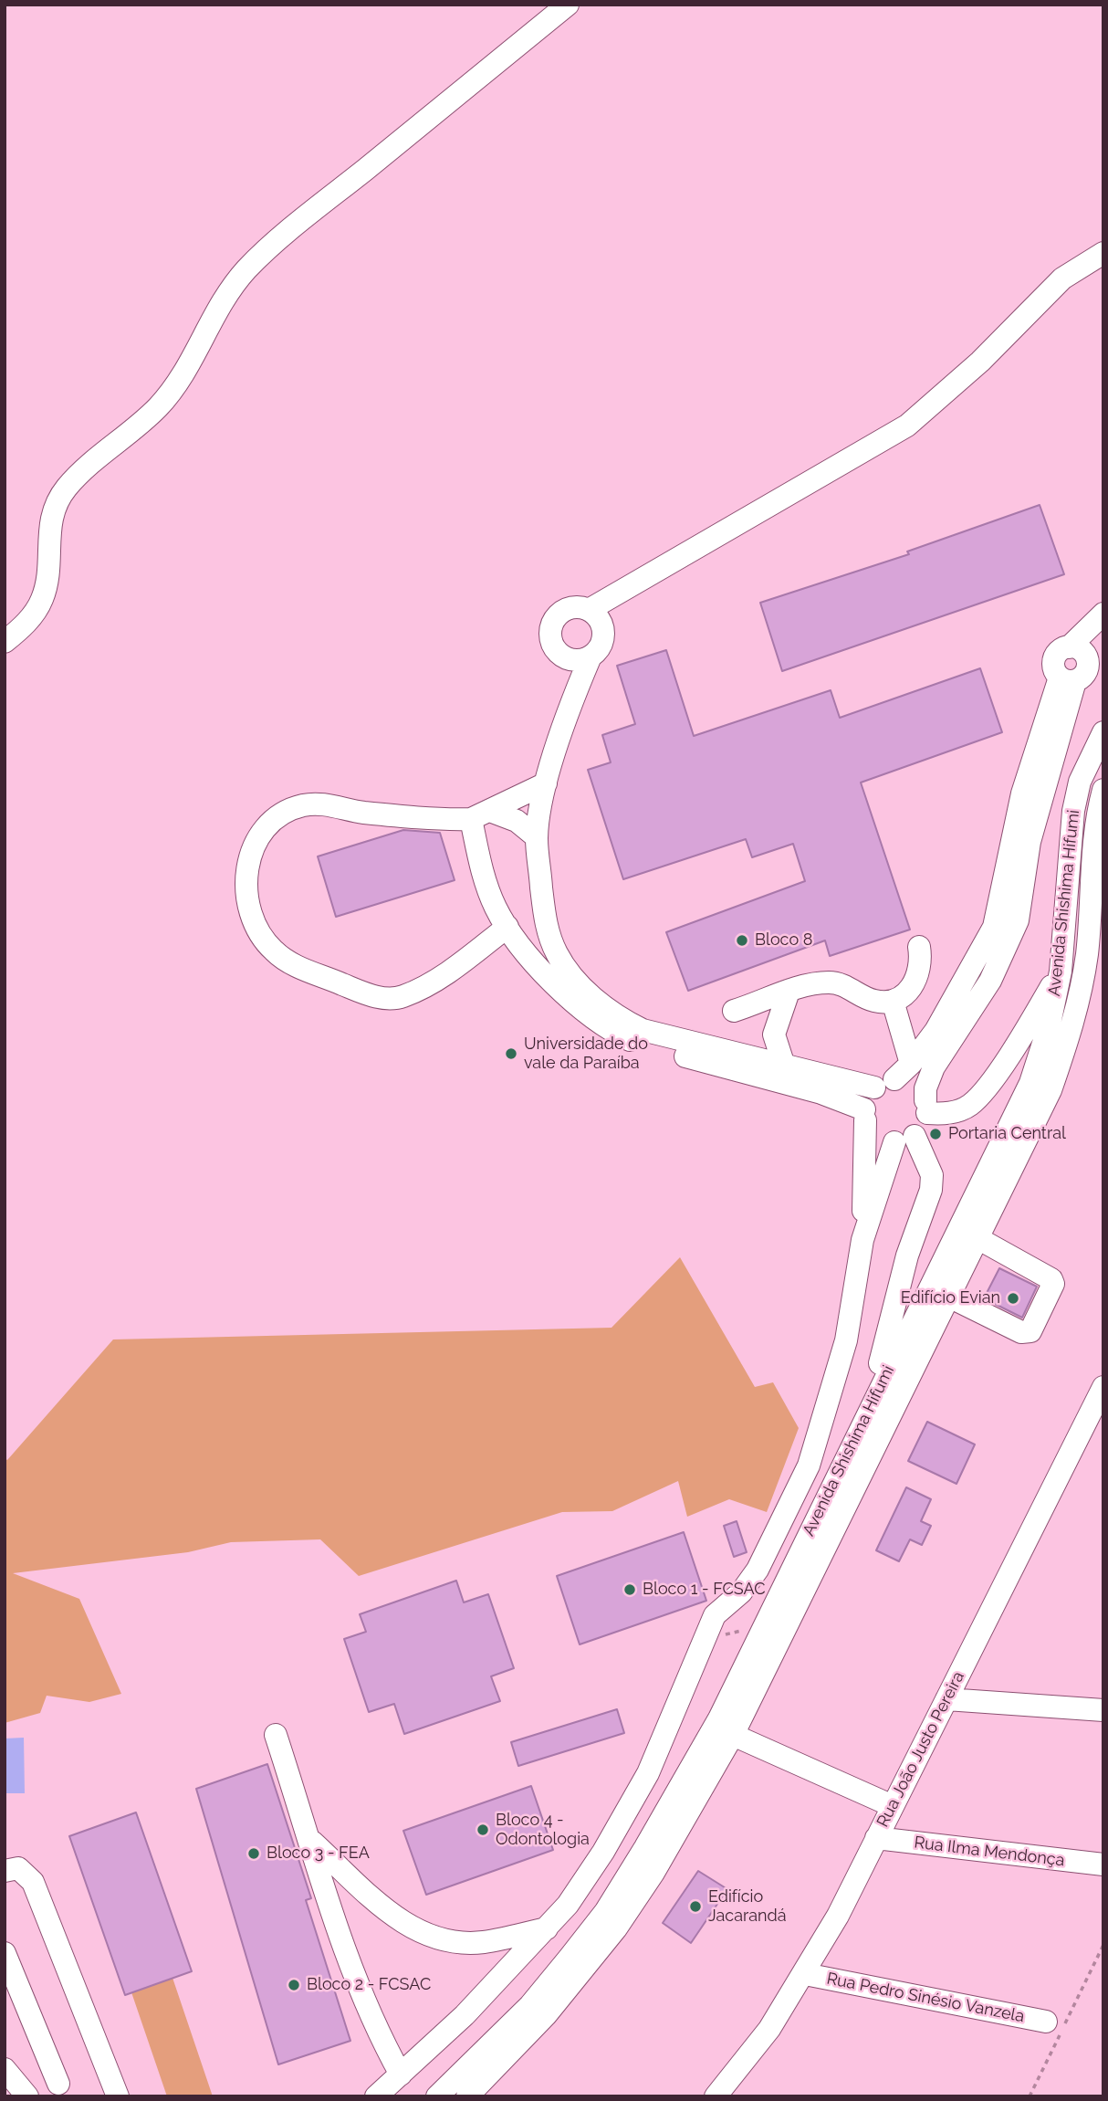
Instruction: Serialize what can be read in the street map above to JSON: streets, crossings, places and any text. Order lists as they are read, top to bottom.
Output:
{
  "streets": {
    "street": [
      "Avenida Shishima Hifumi",
      "Rua João Justo Pereira",
      "Rua Ilma Mendonça",
      "Rua Pedro Sinésio Vanzela"
    ]
  },
  "crossings": [
    ["Rua João Justo Pereira", "Rua Ilma Mendonça"],
    ["Rua João Justo Pereira", "Rua Pedro Sinésio Vanzela"]
  ],
  "places": [
    "Bloco 8",
    "Universidade do vale da Paraíba",
    "Portaria Central",
    "Edifício Evian",
    "Bloco 1 - FCSAC",
    "Bloco 4 - Odontologia",
    "Bloco 3 - FEA",
    "Edifício Jacarandá",
    "Bloco 2 - FCSAC"
  ]
}
